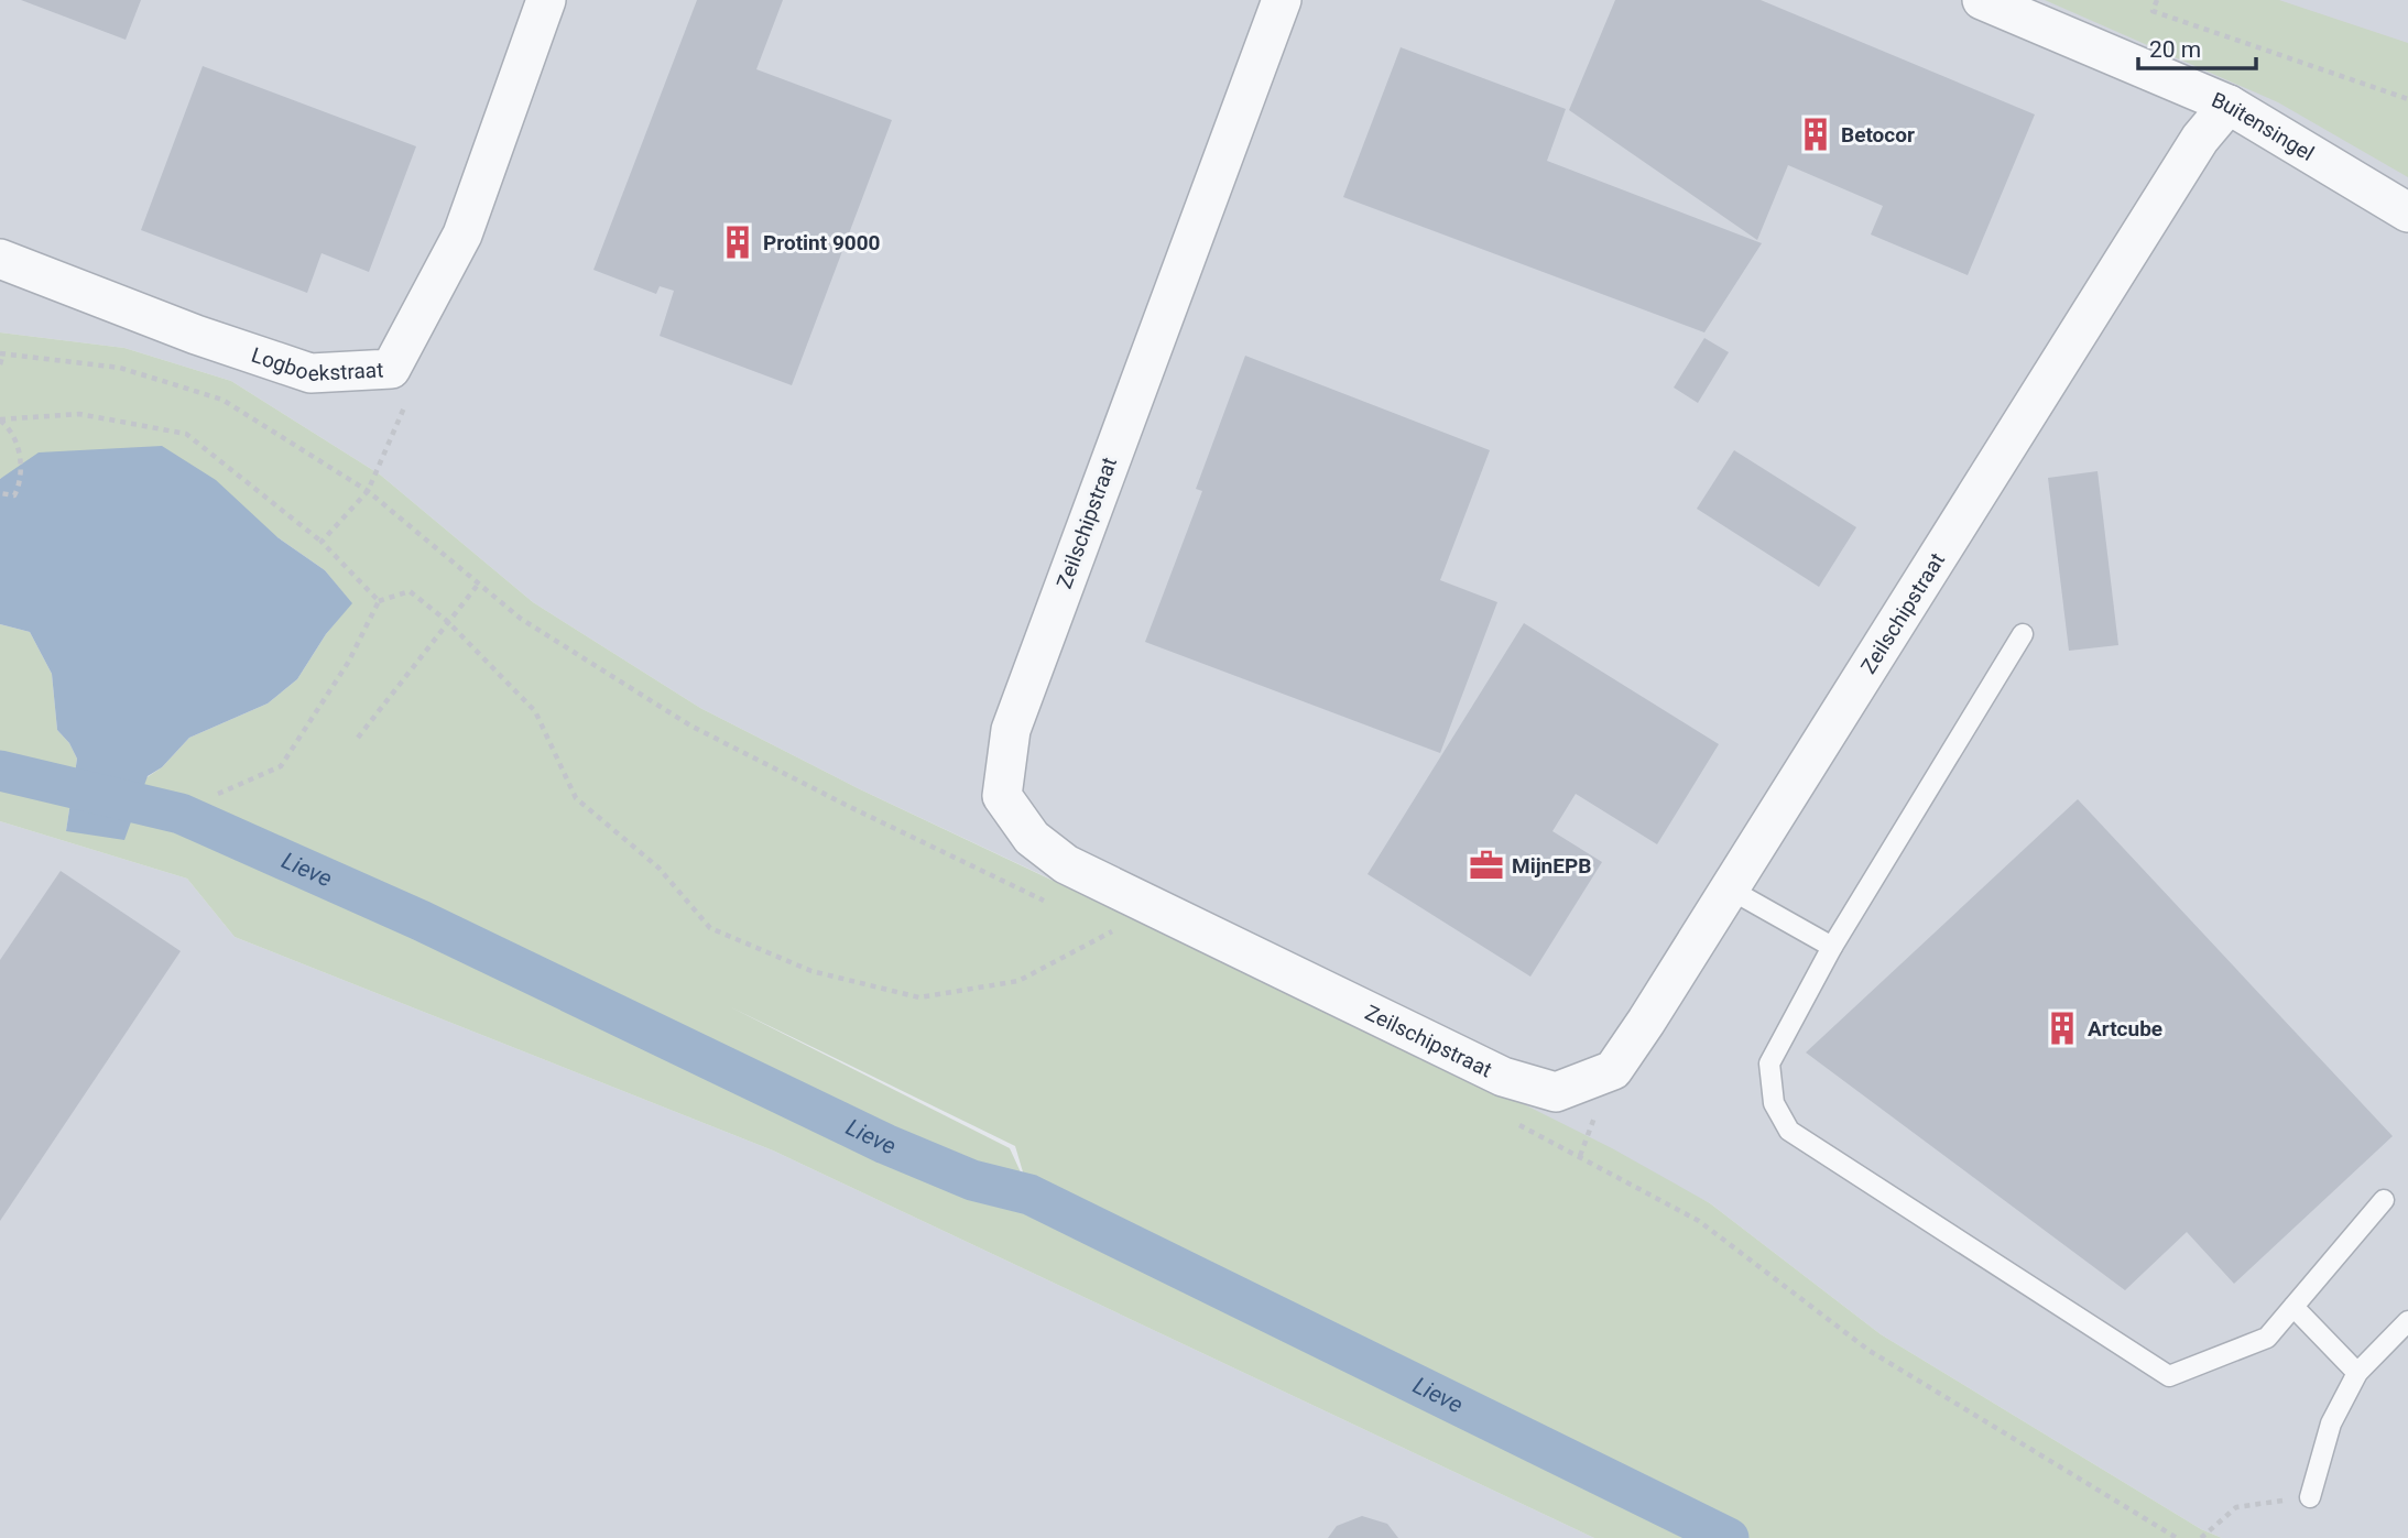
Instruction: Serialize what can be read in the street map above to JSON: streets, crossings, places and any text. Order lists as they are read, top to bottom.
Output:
{
  "streets": {
    "street": ["Buitensingel", "Logboekstraat", "Zeilschipstraat"]
  },
  "crossings": [
    ["Buitensingel", "Zeilschipstraat"]
  ],
  "water": ["Lieve"],
  "places": {
    "building": ["Betocor", "Protint 9000", "Artcube"],
    "office": ["MijnEPB"]
  },
  "scale_bar": "20 m"
}
